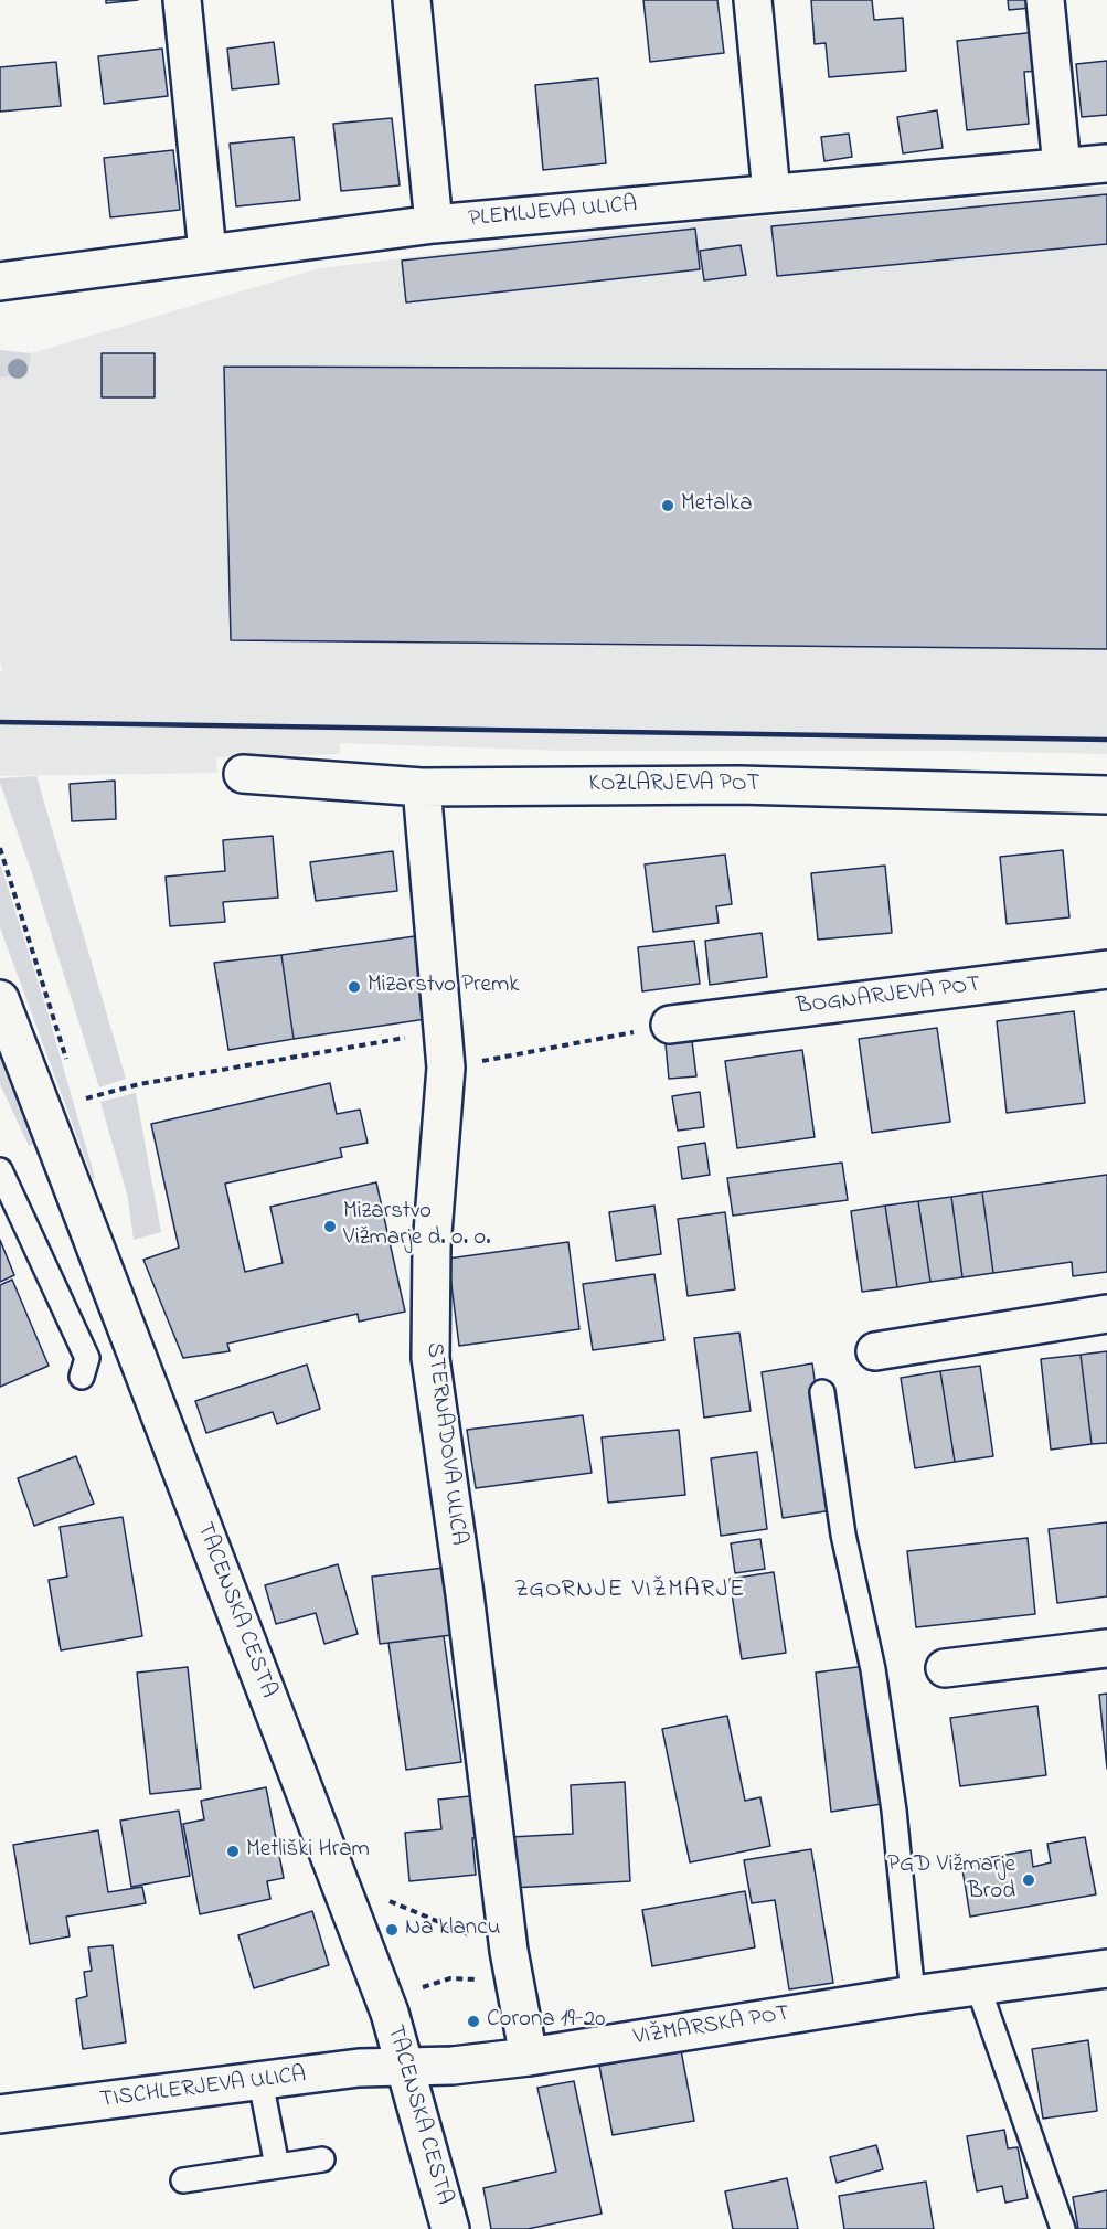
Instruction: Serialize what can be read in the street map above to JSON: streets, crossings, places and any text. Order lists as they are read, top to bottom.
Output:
{
  "streets": {
    "street": [
      "PLEMLJEVA ULICA",
      "KOZLARJEVA POT",
      "BOGNARJEVA POT",
      "STERNADOVA ULICA",
      "TACENSKA CESTA",
      "VIŽMARSKA POT",
      "TISCHLERJEVA ULICA"
    ]
  },
  "crossings": [
    ["KOZLARJEVA POT", "STERNADOVA ULICA"],
    ["STERNADOVA ULICA", "VIŽMARSKA POT"],
    ["TACENSKA CESTA", "VIŽMARSKA POT"],
    ["TACENSKA CESTA", "TISCHLERJEVA ULICA"],
    ["VIŽMARSKA POT", "TISCHLERJEVA ULICA"]
  ],
  "districts": ["ZGORNJE VIŽMARJE"],
  "places": [
    "Metalka",
    "Mizarstvo Premk",
    "Mizarstvo Vižmarje d. o. o.",
    "Metliški Hram",
    "PGD Vižmarje Brod",
    "Na klancu",
    "Corona 19-20"
  ]
}
